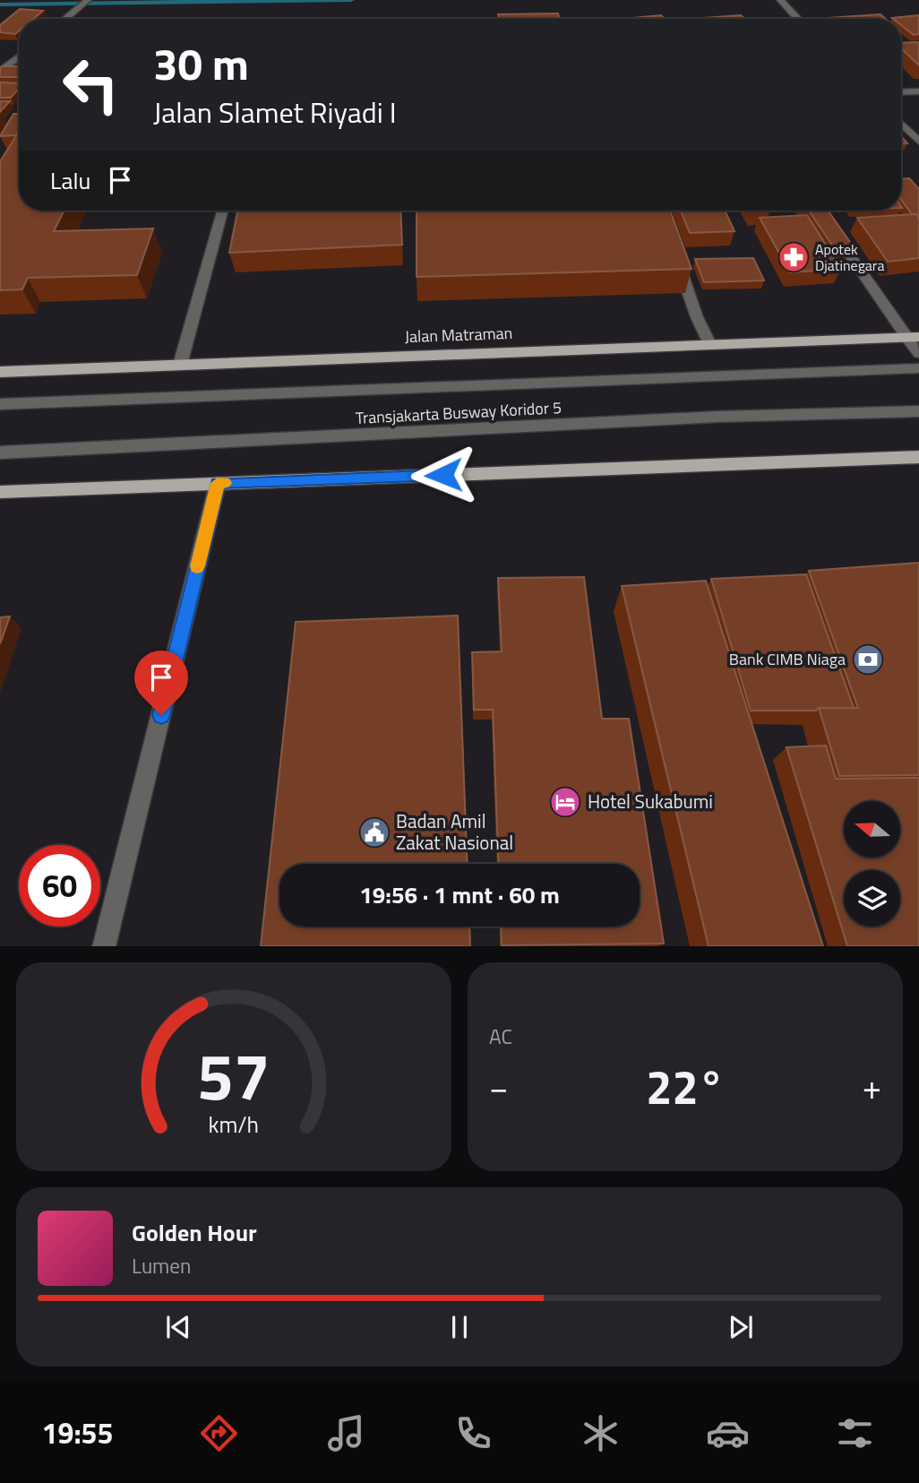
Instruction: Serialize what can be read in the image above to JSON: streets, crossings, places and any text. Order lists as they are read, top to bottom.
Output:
{
  "streets": {
    "main road": ["Jalan Matraman"],
    "street": ["Transjakarta Busway Koridor 5"]
  },
  "places": {
    "pharmacy": ["Apotek Djatinegara"],
    "bank": ["Bank CIMB Niaga"],
    "hotel": ["Hotel Sukabumi"],
    "public building": ["Badan Amil Zakat Nasional"]
  },
  "north": "left",
  "page": {
    "turn": ["30 m", "Jalan Slamet Riyadi I"],
    "then": "Lalu",
    "limit": "60",
    "trip": "19:56 · 1 mnt · 60 m",
    "tile": "AC",
    "heat": ["−", "22°", "+"],
    "song": ["Golden Hour", "Lumen"],
    "tabs": "19:55",
    "gauge": ["57", "km/h"]
  }
}
